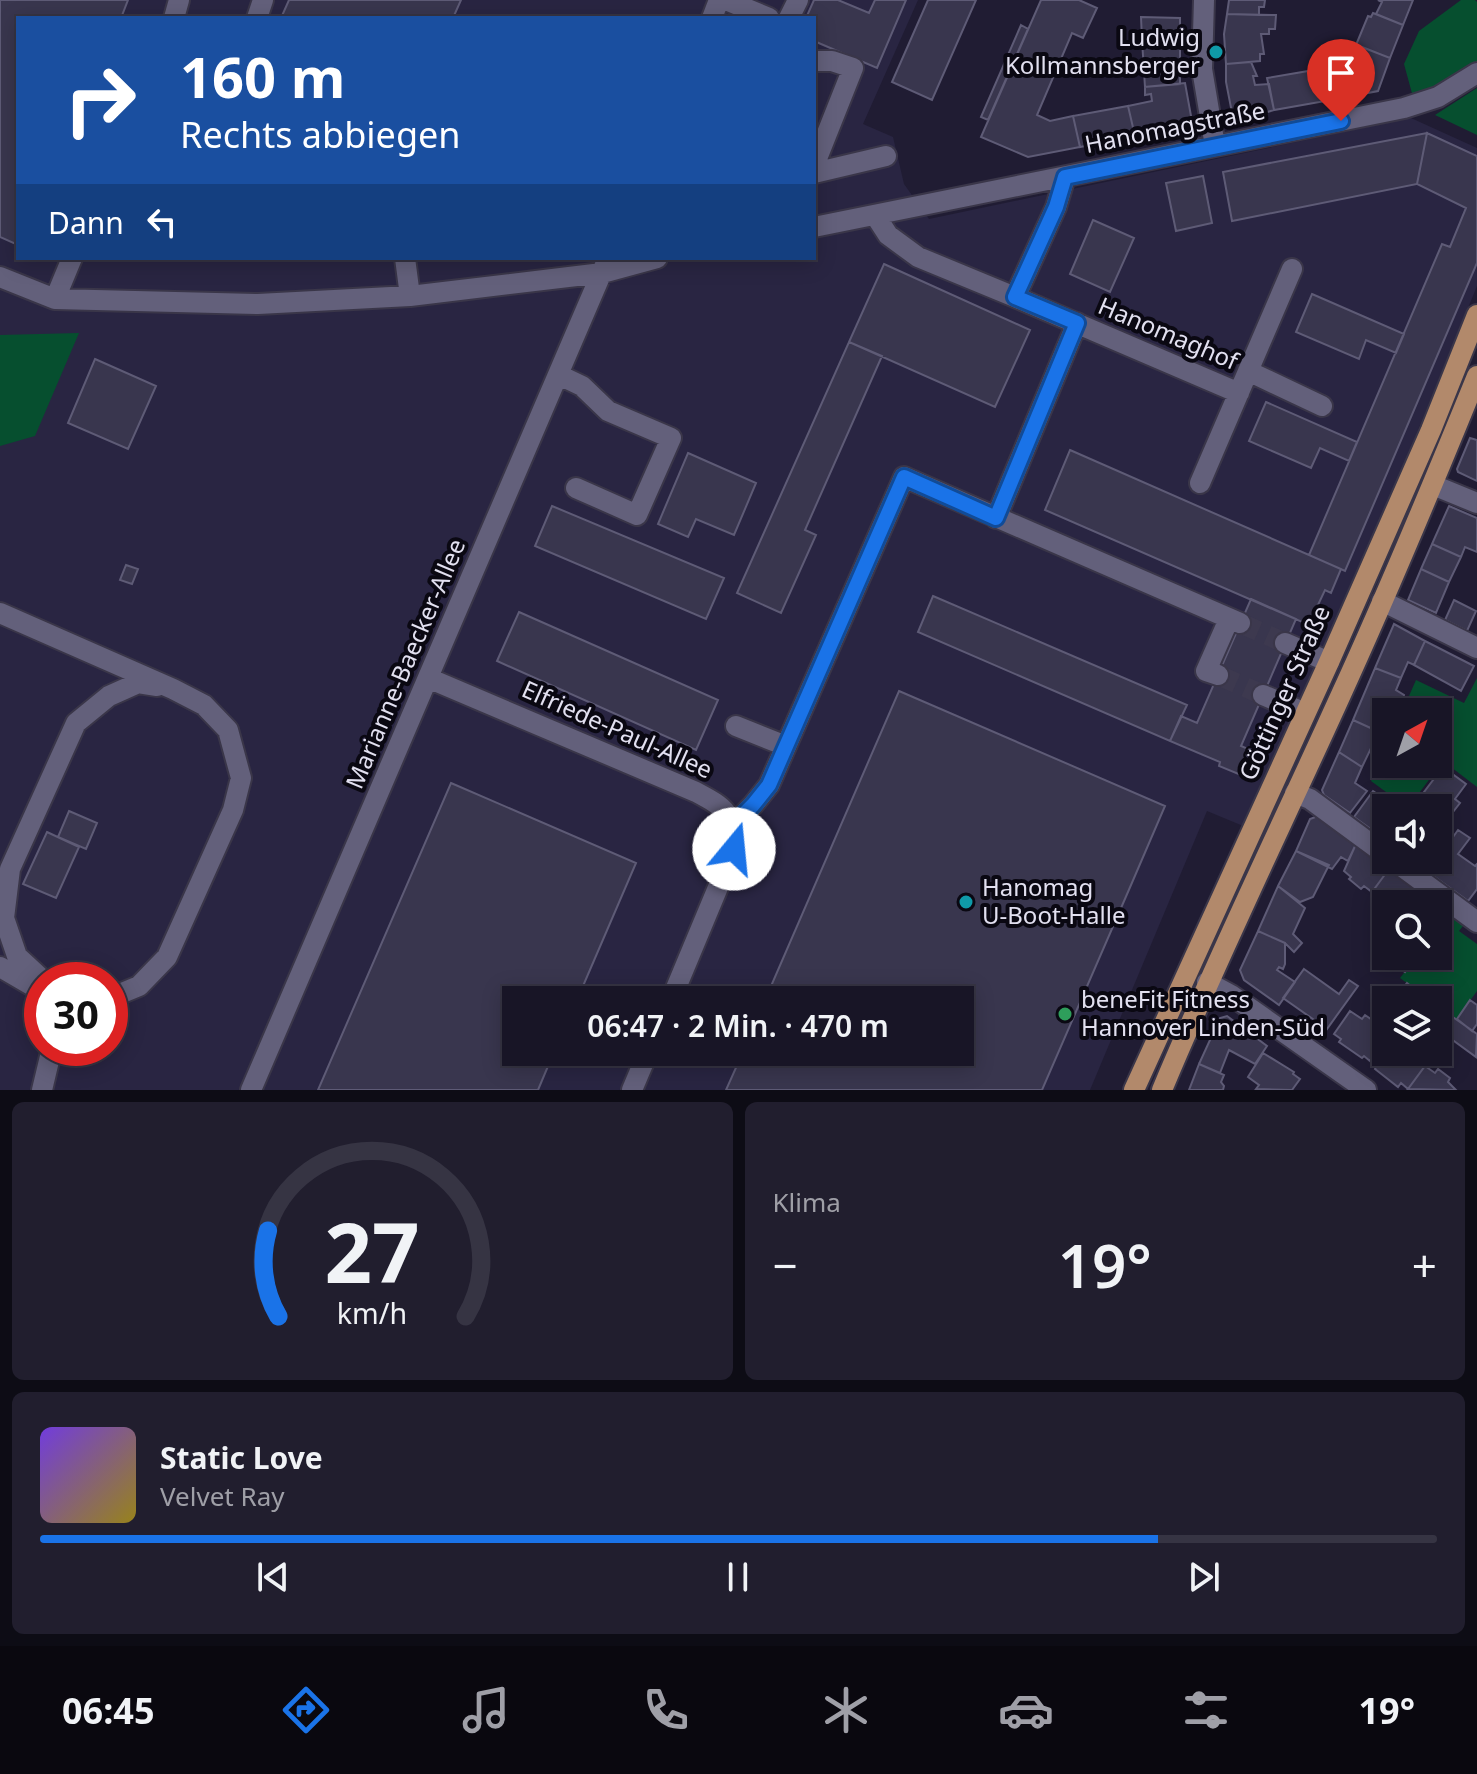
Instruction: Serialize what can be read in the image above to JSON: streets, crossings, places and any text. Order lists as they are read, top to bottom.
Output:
{
  "streets": {
    "main road": ["Göttinger Straße"],
    "street": [
      "Hanomagstraße",
      "Hanomaghof",
      "Marianne-Baecker-Allee",
      "Elfriede-Paul-Allee"
    ]
  },
  "crossings": [
    ["Hanomagstraße", "Hanomaghof"],
    ["Marianne-Baecker-Allee", "Elfriede-Paul-Allee"]
  ],
  "places": ["Ludwig Kollmannsberger", "Hanomag U-Boot-Halle", "beneFit Fitness Hannover Linden-Süd"],
  "north": "top right",
  "page": {
    "turn": ["160 m", "Rechts abbiegen"],
    "then": "Dann",
    "limit": "30",
    "trip": "06:47 · 2 Min. · 470 m",
    "tile": "Klima",
    "heat": ["−", "19°", "+"],
    "song": ["Static Love", "Velvet Ray"],
    "tabs": ["06:45", "19°"],
    "gauge": ["27", "km/h"]
  }
}
